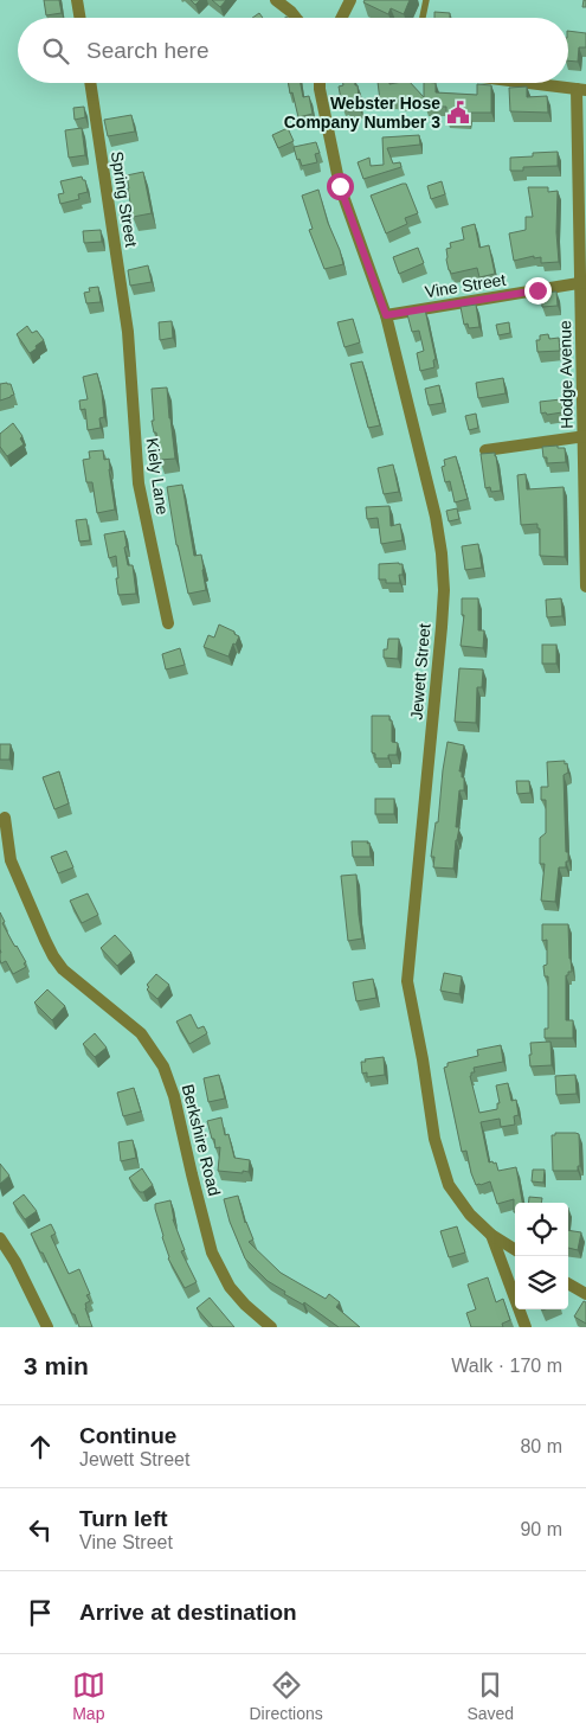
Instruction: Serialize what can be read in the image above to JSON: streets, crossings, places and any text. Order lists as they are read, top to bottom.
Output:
{
  "streets": {
    "street": [
      "Spring Street",
      "Vine Street",
      "Hodge Avenue",
      "Kiely Lane",
      "Jewett Street",
      "Berkshire Road"
    ]
  },
  "crossings": [
    ["Spring Street", "Kiely Lane"],
    ["Vine Street", "Hodge Avenue"],
    ["Vine Street", "Jewett Street"]
  ],
  "places": {
    "public building": ["Webster Hose Company Number 3"]
  },
  "page": {
    "search": "Search here",
    "heading": ["3 min", "Walk · 170 m"],
    "list": [
      ["Continue", "Jewett Street", "80 m"],
      ["Turn left", "Vine Street", "90 m"],
      "Arrive at destination"
    ],
    "nav": ["Map", "Directions", "Saved"]
  }
}
